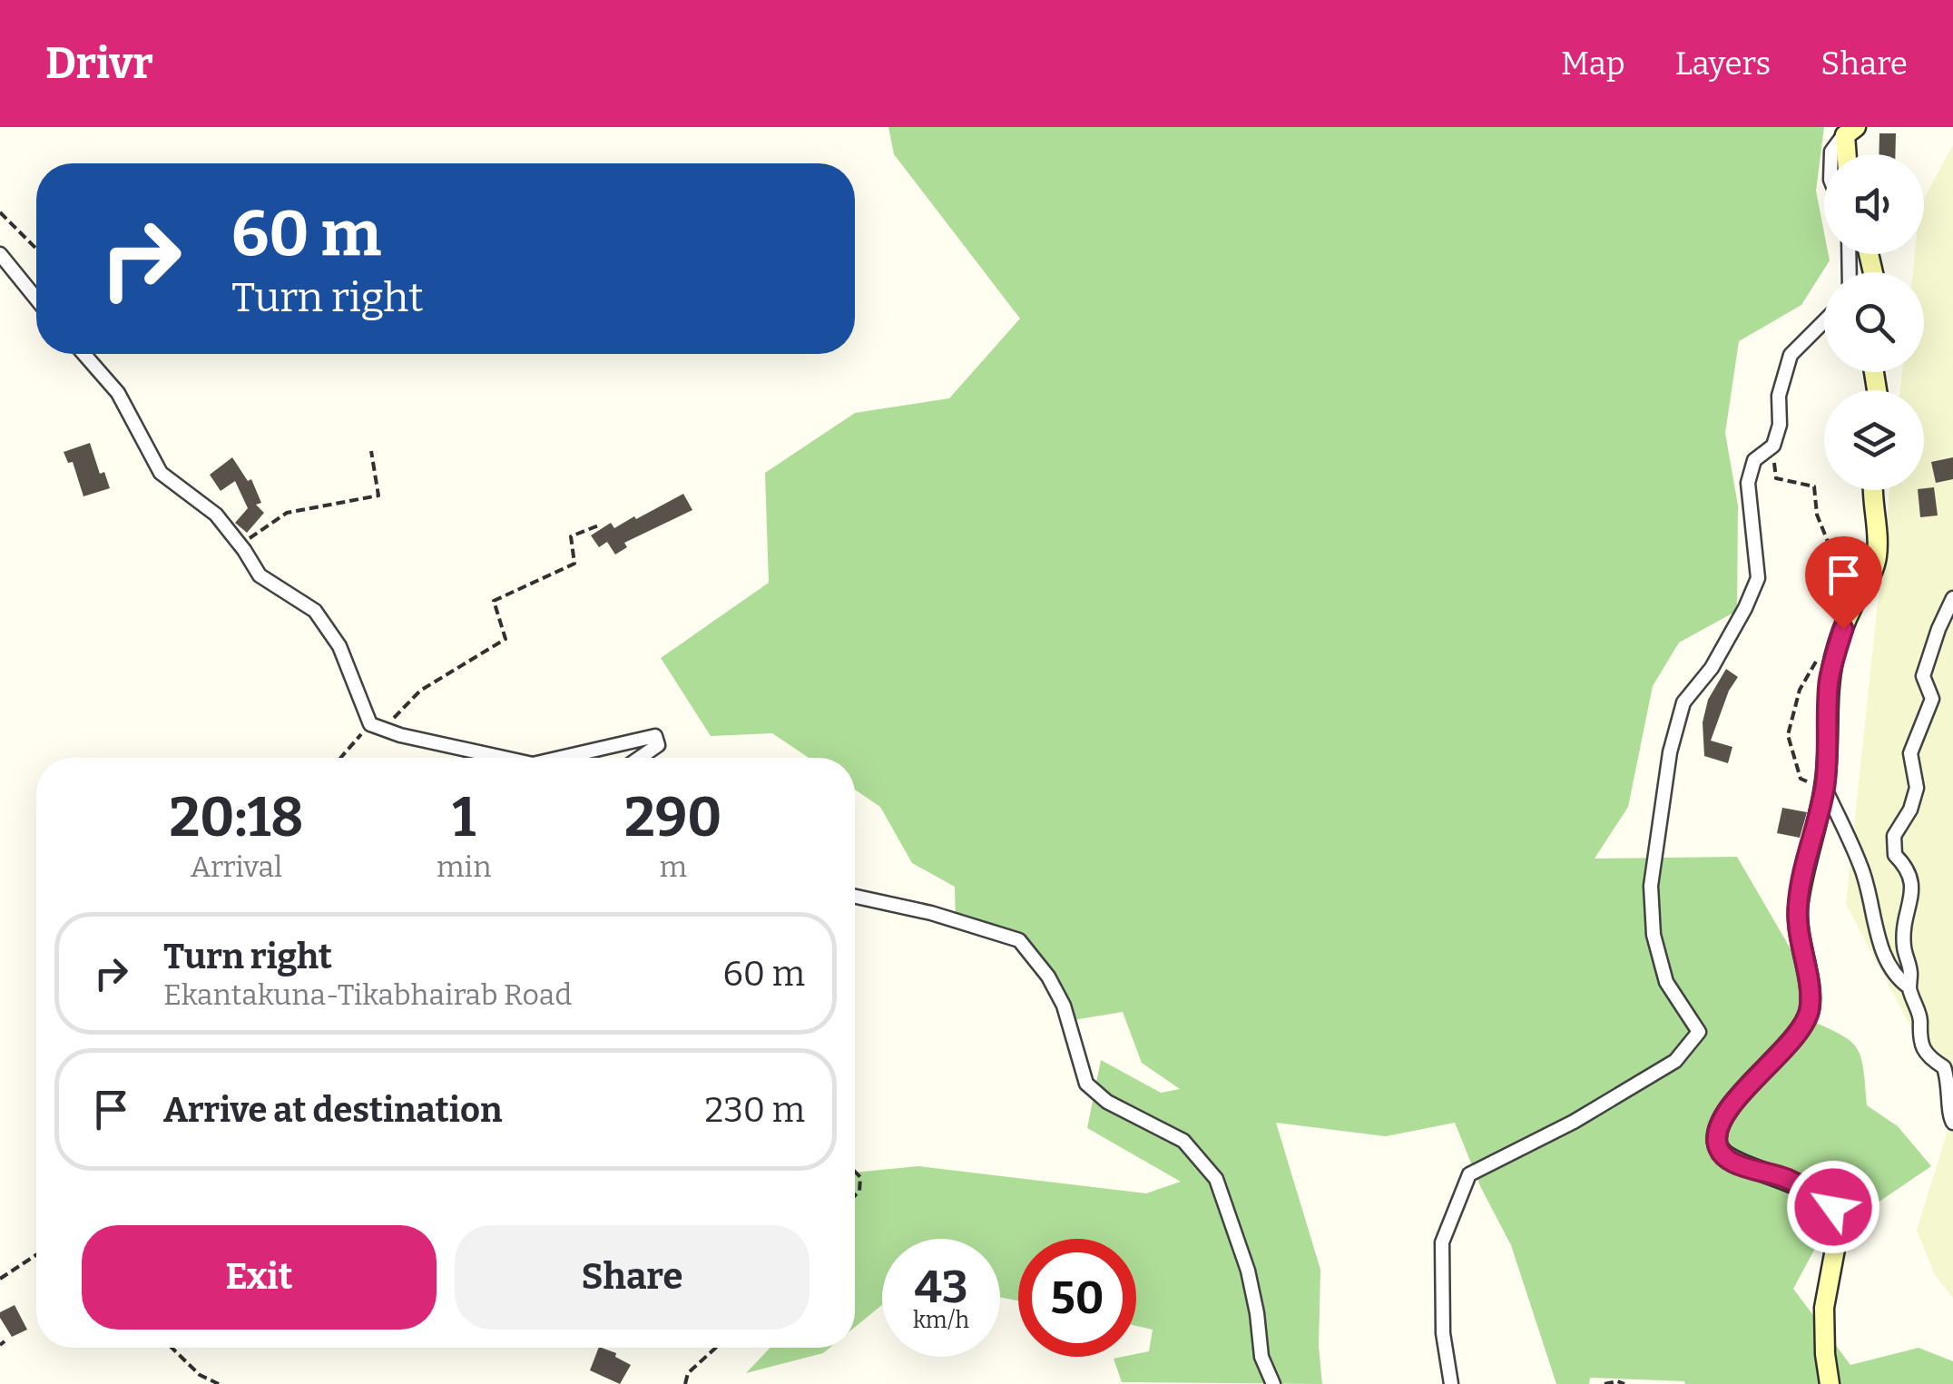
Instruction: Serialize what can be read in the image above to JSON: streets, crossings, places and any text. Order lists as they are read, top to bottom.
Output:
{
  "page": {
    "header": "Drivr",
    "nav": ["Map", "Layers", "Share"],
    "turn": ["60 m", "Turn right"],
    "eta": [
      "20:18",
      "Arrival",
      "1",
      "min",
      "290",
      "m"
    ],
    "list": [
      {
        "name": "Turn right",
        "note": "Ekantakuna-Tikabhairab Road",
        "value": "60 m"
      },
      {
        "name": "Arrive at destination",
        "value": "230 m"
      }
    ],
    "buttons": ["Exit", "Share"],
    "speed": "43 km/h",
    "limit": "50"
  }
}
